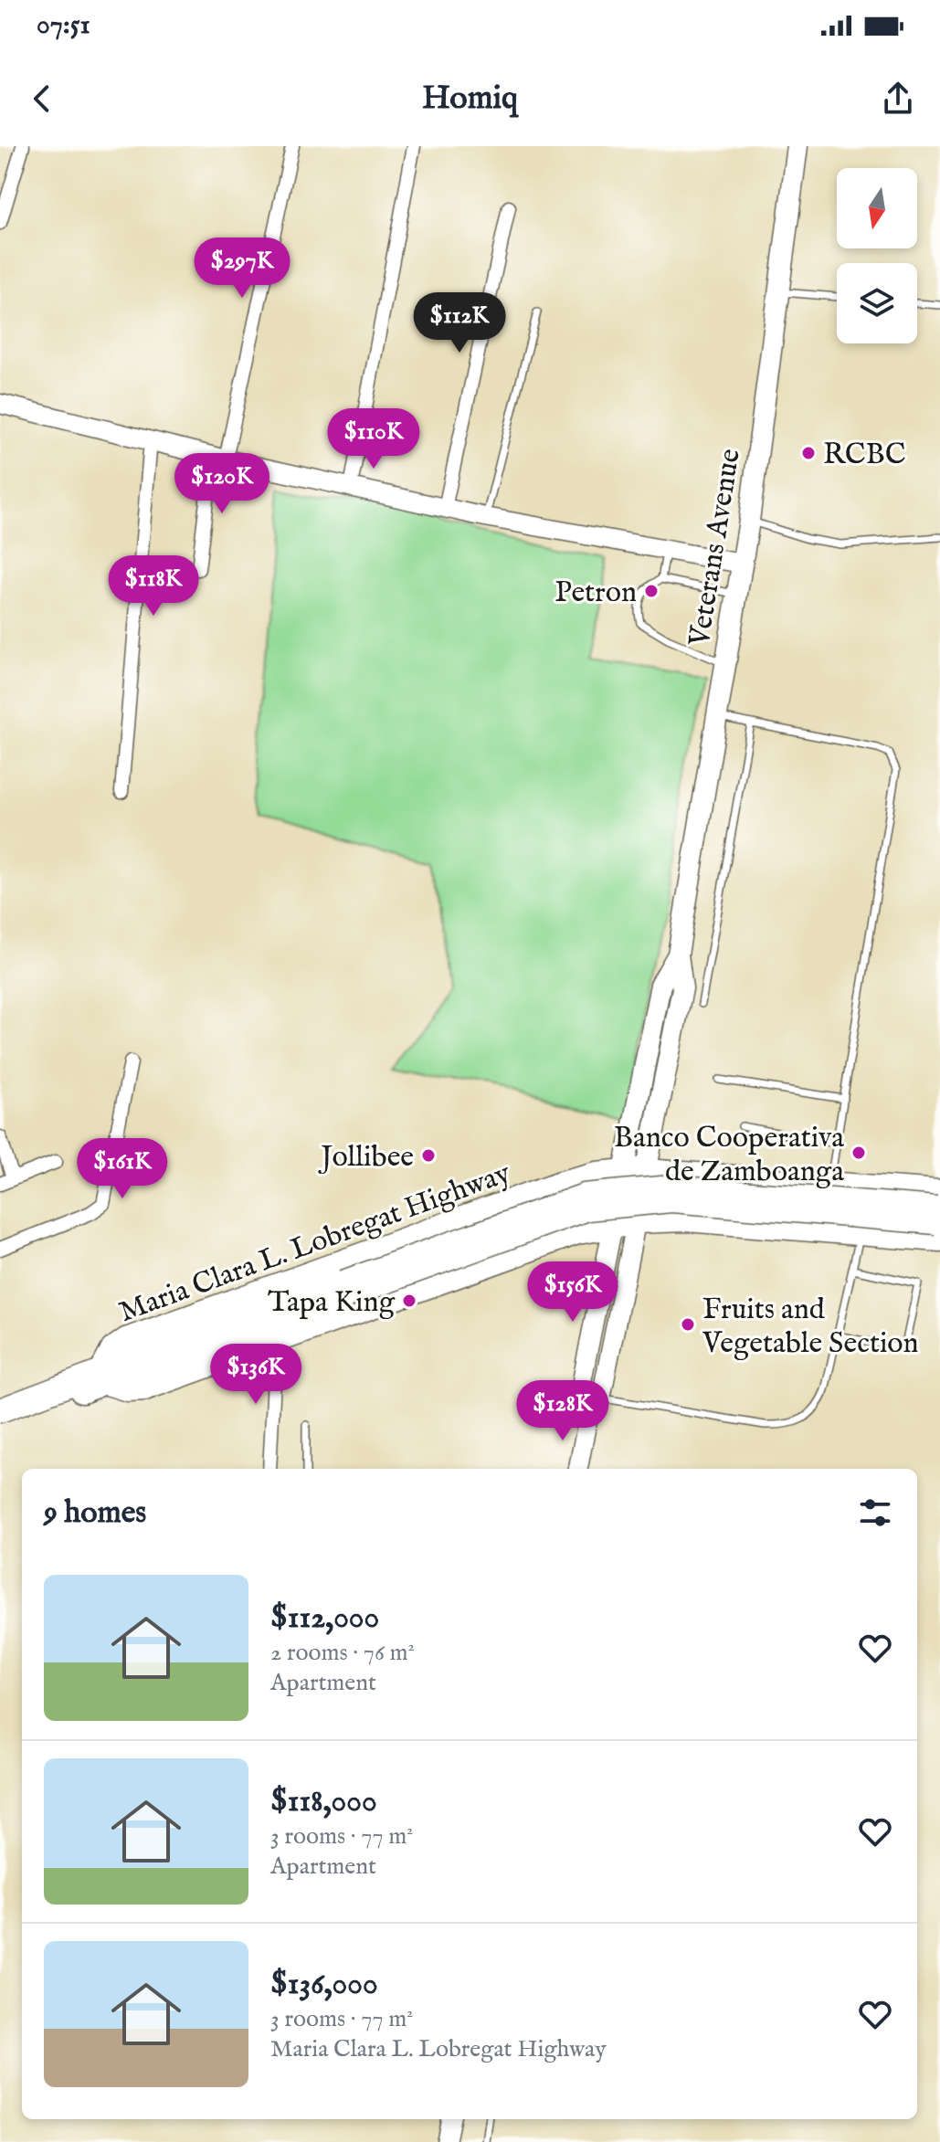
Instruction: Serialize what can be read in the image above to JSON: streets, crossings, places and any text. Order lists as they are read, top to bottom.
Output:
{
  "streets": {
    "highway": ["Maria Clara L. Lobregat Highway"],
    "main road": ["Veterans Avenue"]
  },
  "crossings": [
    ["Veterans Avenue", "Maria Clara L. Lobregat Highway"]
  ],
  "places": [
    "RCBC",
    "Petron",
    "Banco Cooperativa de Zamboanga",
    "Jollibee",
    "Tapa King",
    "Fruits and Vegetable Section"
  ],
  "north": "bottom",
  "page": {
    "status": "07:51",
    "header": "Homiq",
    "price": [
      "$297K",
      "$112K",
      "$110K",
      "$120K",
      "$118K",
      "$161K",
      "$156K",
      "$136K",
      "$128K"
    ],
    "heading": "9 homes",
    "list": [
      {
        "name": "$112,000",
        "note": "2 rooms · 76 m² · Apartment"
      },
      {
        "name": "$118,000",
        "note": "3 rooms · 77 m² · Apartment"
      },
      {
        "name": "$136,000",
        "note": "3 rooms · 77 m² · Maria Clara L. Lobregat Highway"
      }
    ]
  }
}
